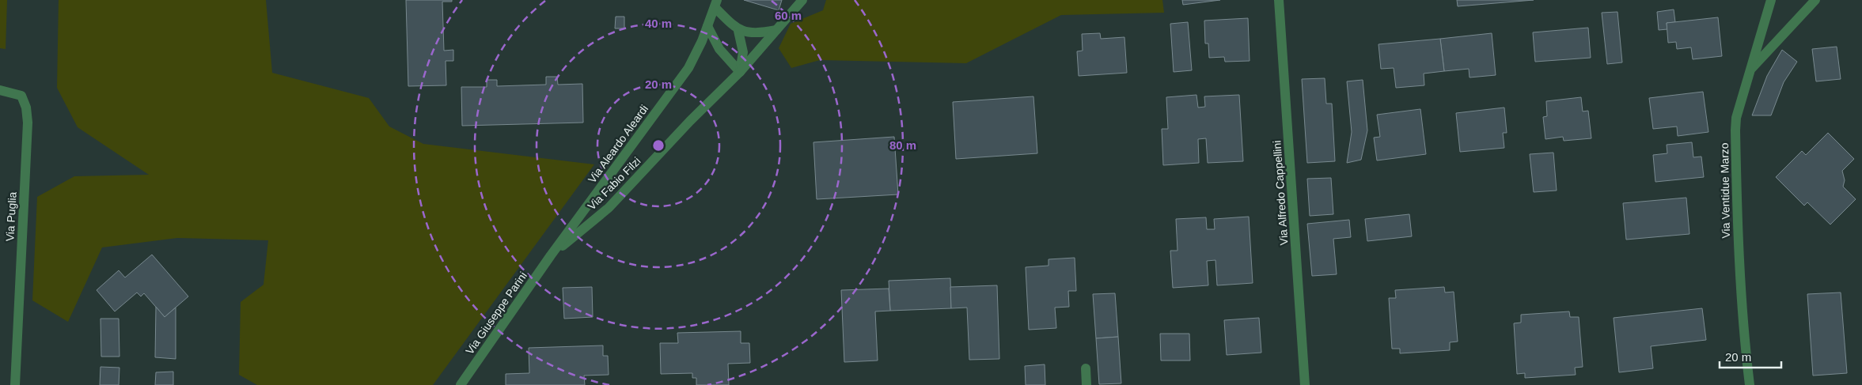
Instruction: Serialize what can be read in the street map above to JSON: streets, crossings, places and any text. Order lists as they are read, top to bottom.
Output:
{
  "streets": {
    "street": [
      "Via Aleardo Aleardi",
      "Via Fabio Filzi",
      "Via Ventidue Marzo",
      "Via Alfredo Cappellini",
      "Via Puglia",
      "Via Giuseppe Parini"
    ]
  },
  "crossings": [
    ["Via Aleardo Aleardi", "Via Fabio Filzi"],
    ["Via Aleardo Aleardi", "Via Giuseppe Parini"],
    ["Via Fabio Filzi", "Via Giuseppe Parini"]
  ],
  "scale_bar": "20 m",
  "rings": [
    "60 m",
    "40 m",
    "20 m",
    "80 m"
  ]
}
